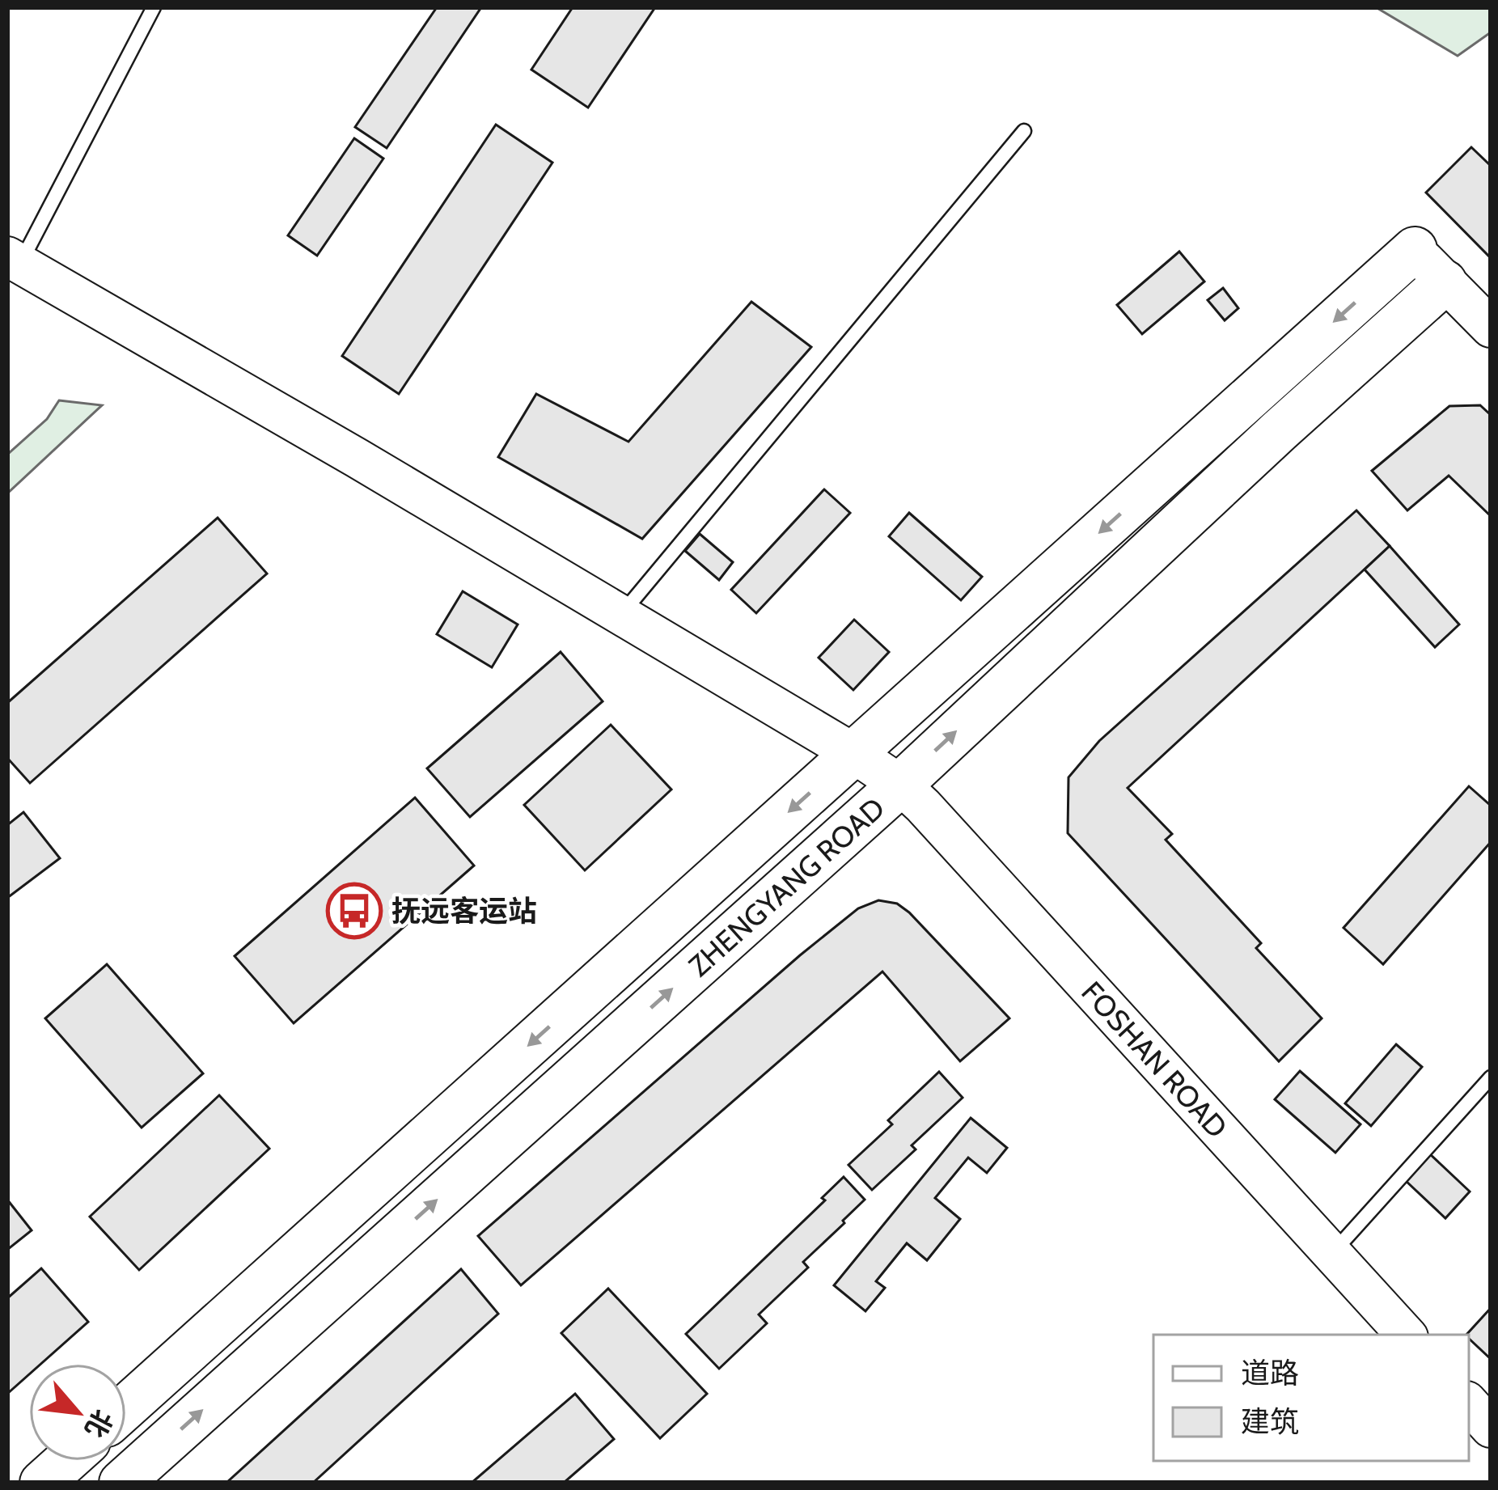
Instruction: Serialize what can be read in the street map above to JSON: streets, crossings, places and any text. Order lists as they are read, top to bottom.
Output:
{
  "streets": {
    "main road": ["ZHENGYANG ROAD"],
    "street": ["FOSHAN ROAD"]
  },
  "crossings": [
    ["ZHENGYANG ROAD", "FOSHAN ROAD"]
  ],
  "places": {
    "bus stop": ["抚远客运站"]
  },
  "legend": ["道路", "建筑"],
  "north": "bottom right"
}
